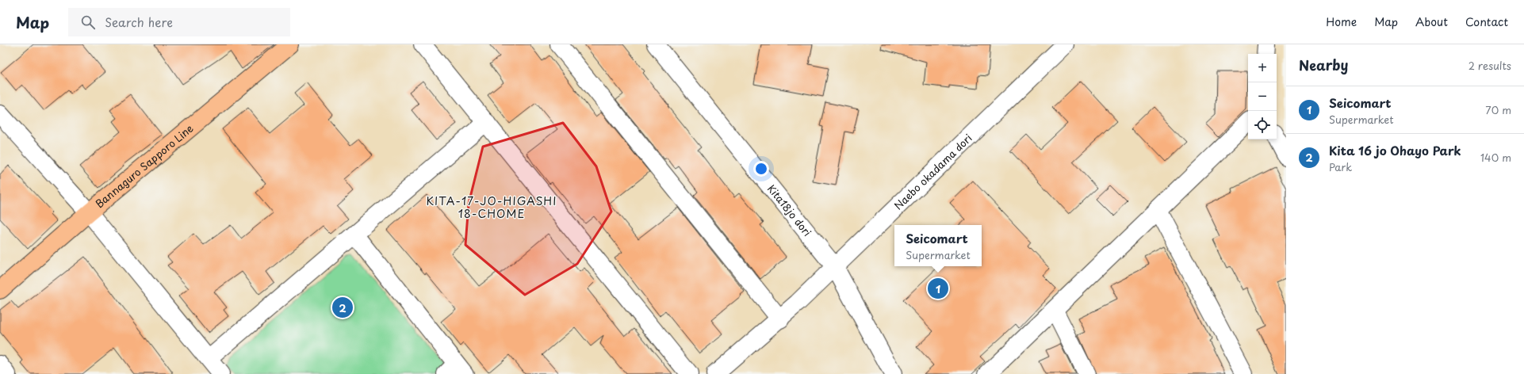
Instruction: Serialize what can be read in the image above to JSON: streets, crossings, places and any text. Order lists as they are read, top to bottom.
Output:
{
  "streets": {
    "main road": ["Bannaguro Sapporo Line"],
    "street": ["Naebo okadama dori", "Kita18jo dori"]
  },
  "crossings": [
    ["Naebo okadama dori", "Kita18jo dori"]
  ],
  "districts": ["KITA-17-JO-HIGASHI 18-CHOME"],
  "page": {
    "header": "Map",
    "search": "Search here",
    "nav": [
      "Home",
      "Map",
      "About",
      "Contact"
    ],
    "heading": ["Nearby", "2 results"],
    "map_buttons": ["+", "−"],
    "list": [
      {
        "mark": "1",
        "name": "Seicomart",
        "note": "Supermarket",
        "value": "70 m"
      },
      {
        "mark": "2",
        "name": "Kita 16 jo Ohayo Park",
        "note": "Park",
        "value": "140 m"
      }
    ],
    "popup": ["Seicomart", "Supermarket"],
    "pins": ["1", "2"]
  }
}
